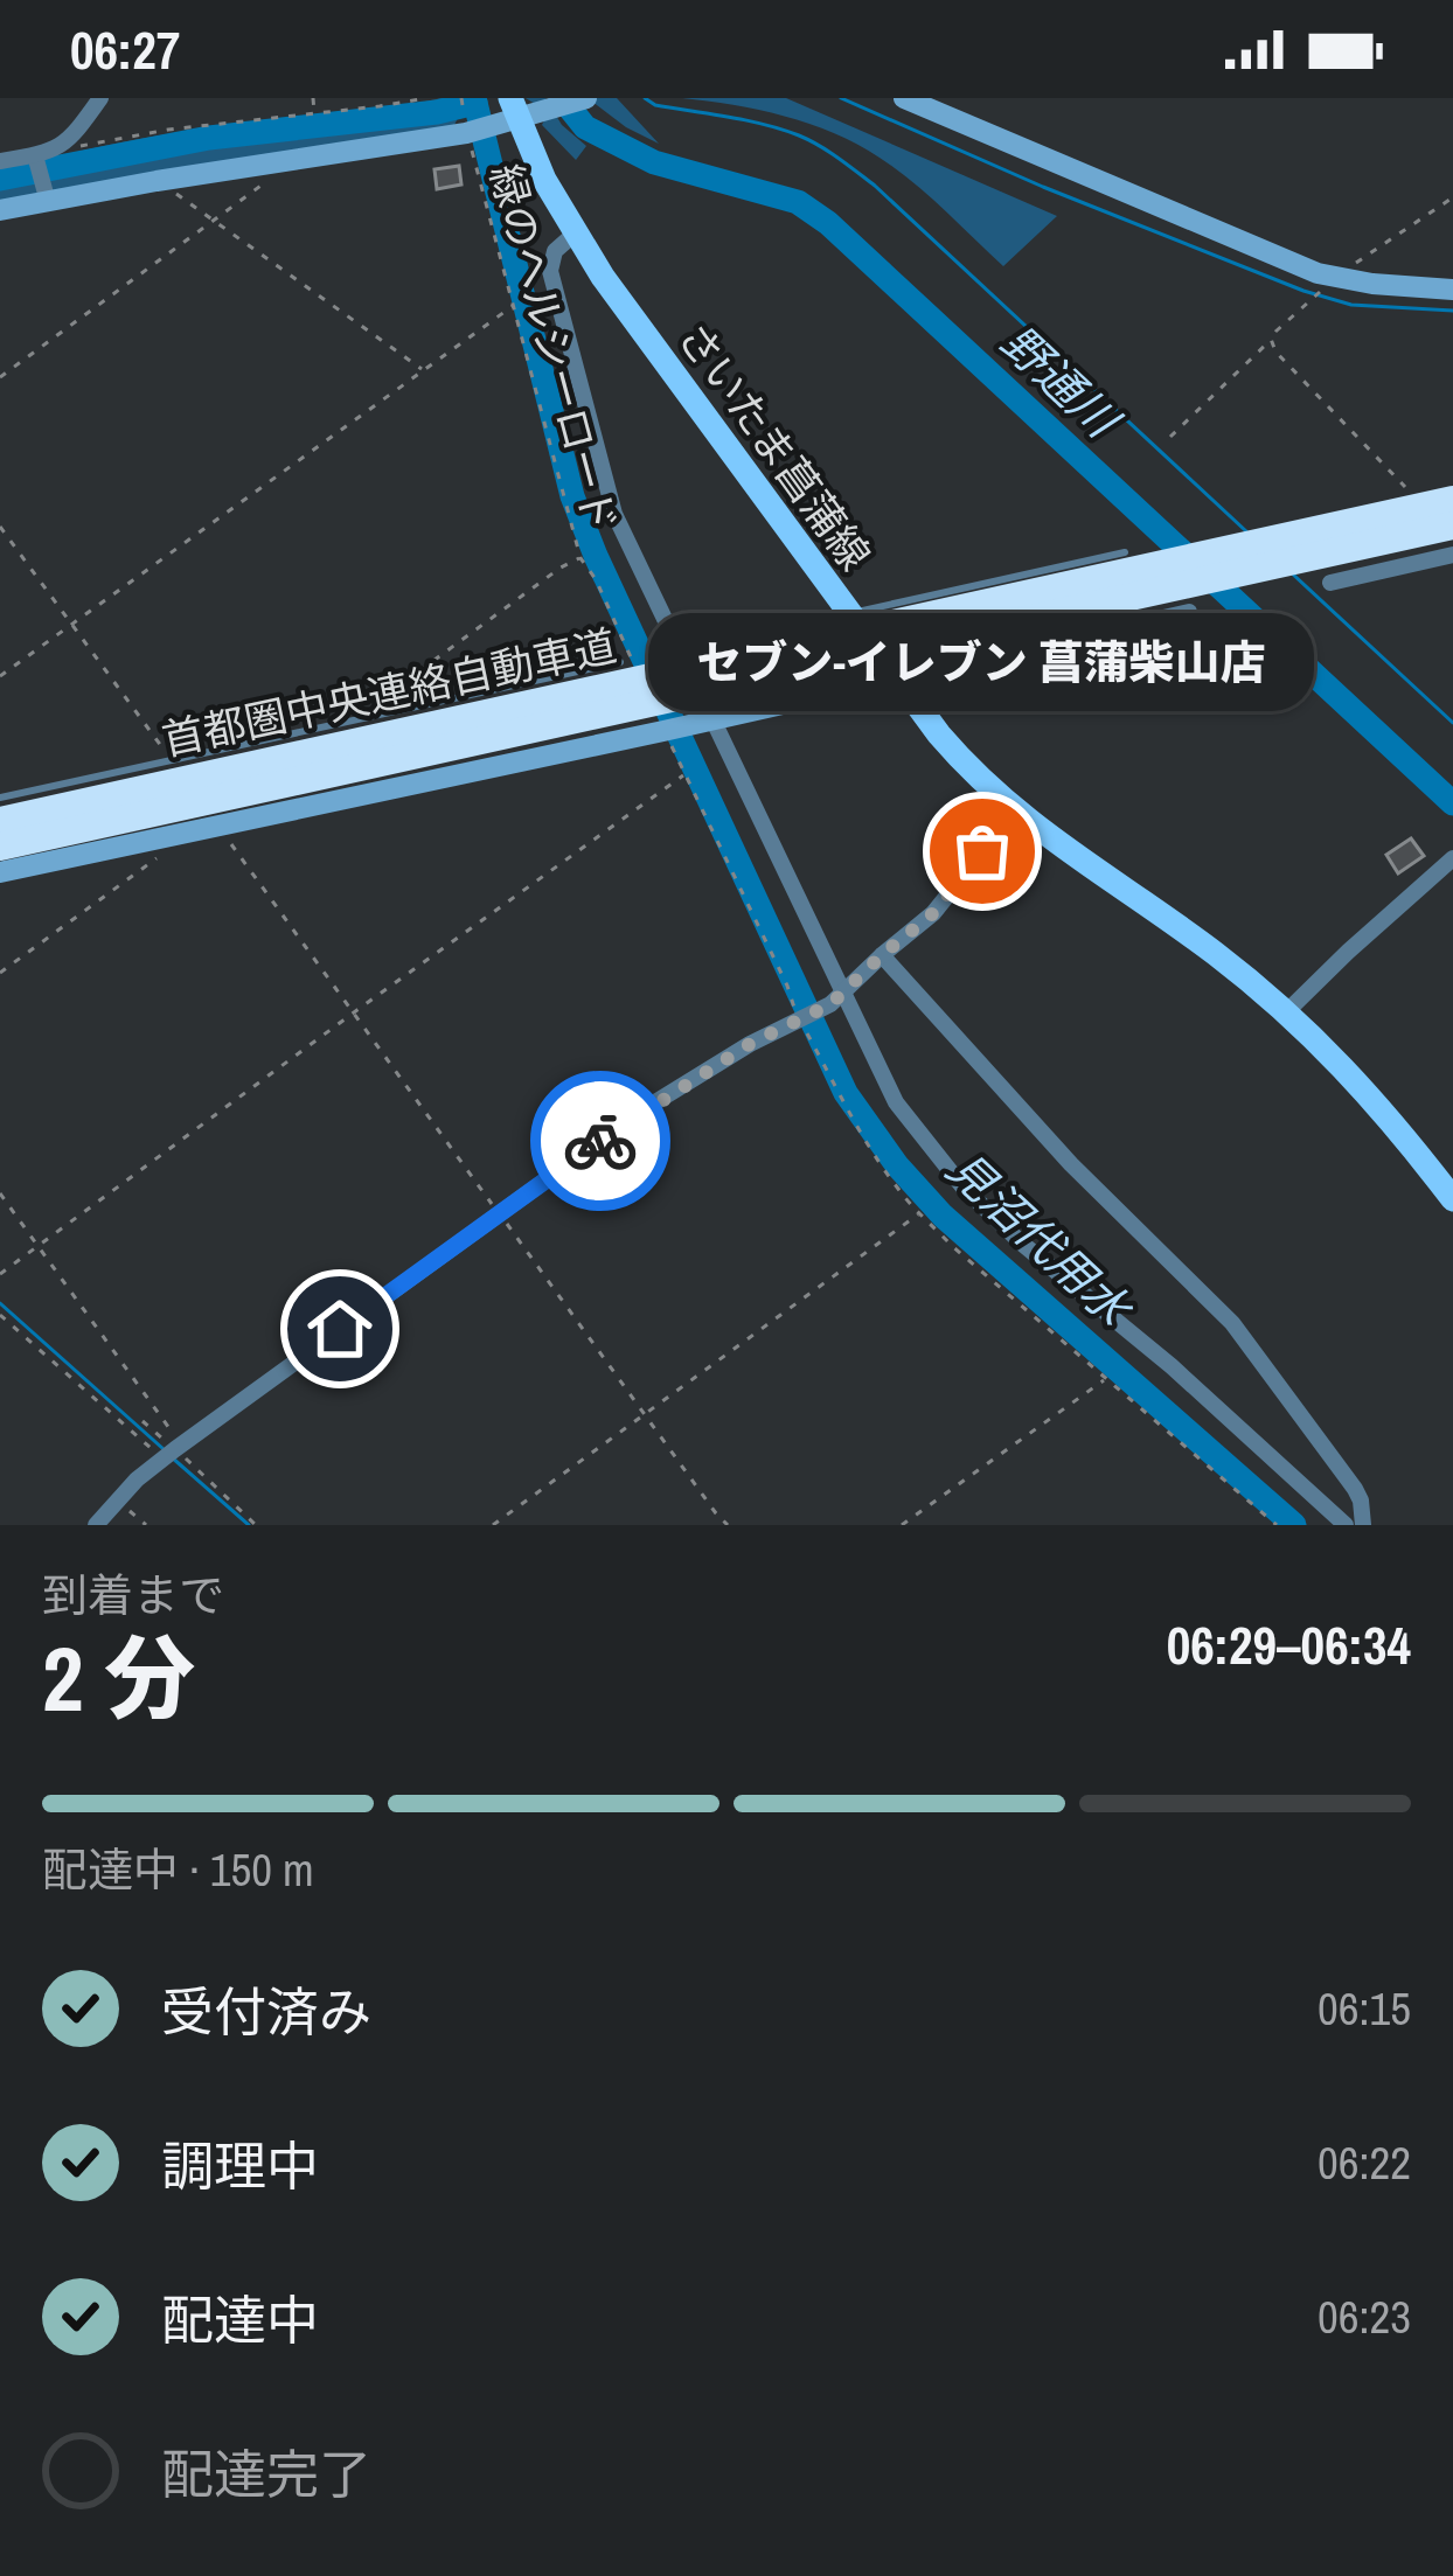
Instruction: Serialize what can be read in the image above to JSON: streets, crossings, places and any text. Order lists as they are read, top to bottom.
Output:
{
  "streets": {
    "highway": ["首都圏中央連絡自動車道"],
    "main road": ["さいたま菖蒲線"],
    "path": ["緑のヘルシーロード"]
  },
  "crossings": [
    ["緑のヘルシーロード", "さいたま菖蒲線"]
  ],
  "water": ["野通川", "見沼代用水"],
  "places": ["セブン-イレブン 菖蒲柴山店"],
  "page": {
    "status": "06:27",
    "bubble": "セブン-イレブン 菖蒲柴山店",
    "heading": ["2 分", "到着まで", "06:29–06:34"],
    "bar": "配達中 · 150 m",
    "list": [
      ["受付済み", "06:15"],
      ["調理中", "06:22"],
      ["配達中", "06:23"],
      "配達完了"
    ]
  }
}
